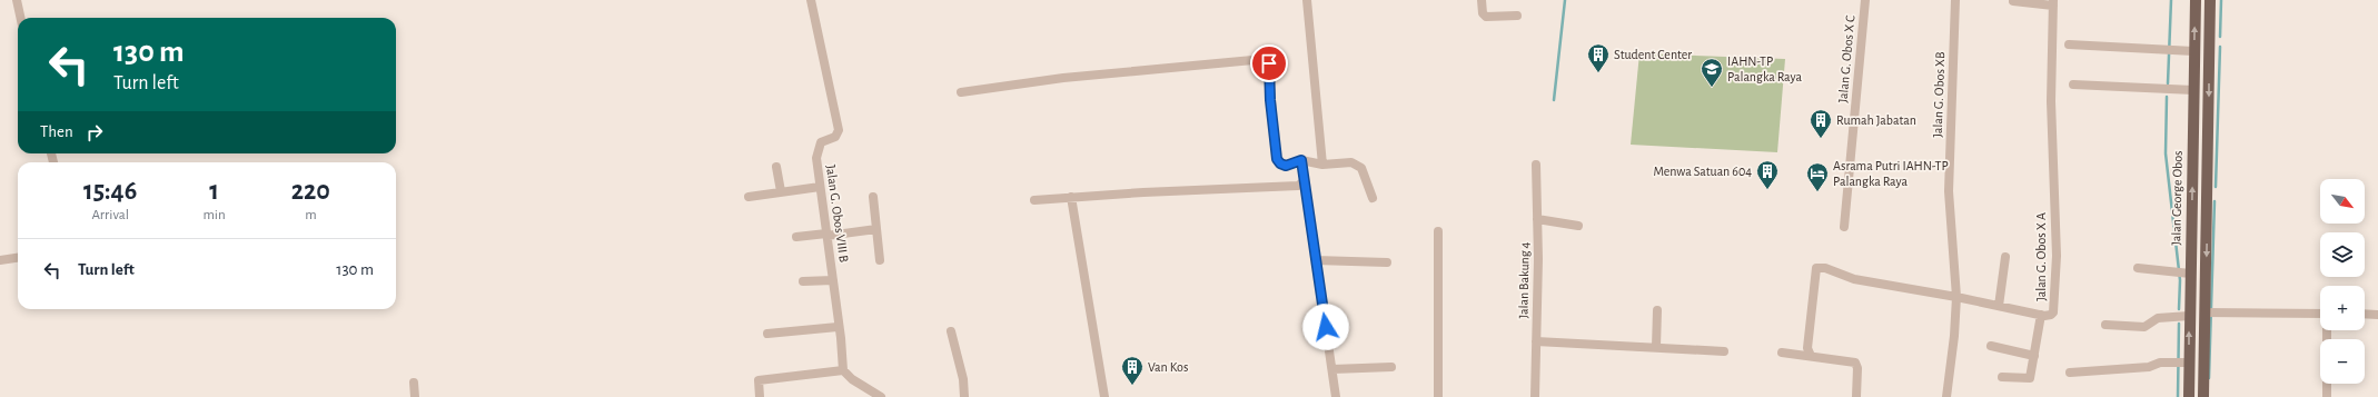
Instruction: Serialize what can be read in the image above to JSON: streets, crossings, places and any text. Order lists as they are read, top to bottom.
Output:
{
  "streets": {
    "main road": ["Jalan George Obos"],
    "street": [
      "Jalan G. Obos X C",
      "Jalan G. Obos XB",
      "Jalan G. Obos VIII B",
      "Jalan G. Obos X A",
      "Jalan Bakung 4"
    ]
  },
  "crossings": [
    ["Jalan G. Obos XB", "Jalan G. Obos X A"]
  ],
  "places": {
    "building": [
      "Student Center",
      "Rumah Jabatan",
      "Menwa Satuan 604",
      "Van Kos"
    ],
    "school or university": ["IAHN-TP Palangka Raya"],
    "hotel": ["Asrama Putri IAHN-TP Palangka Raya"]
  },
  "north": "bottom right",
  "page": {
    "turn": ["130 m", "Turn left"],
    "then": "Then",
    "eta": [
      "15:46",
      "Arrival",
      "1",
      "min",
      "220",
      "m"
    ],
    "map_buttons": ["+", "−"],
    "list": [
      {
        "name": "Turn left",
        "value": "130 m"
      }
    ]
  }
}
